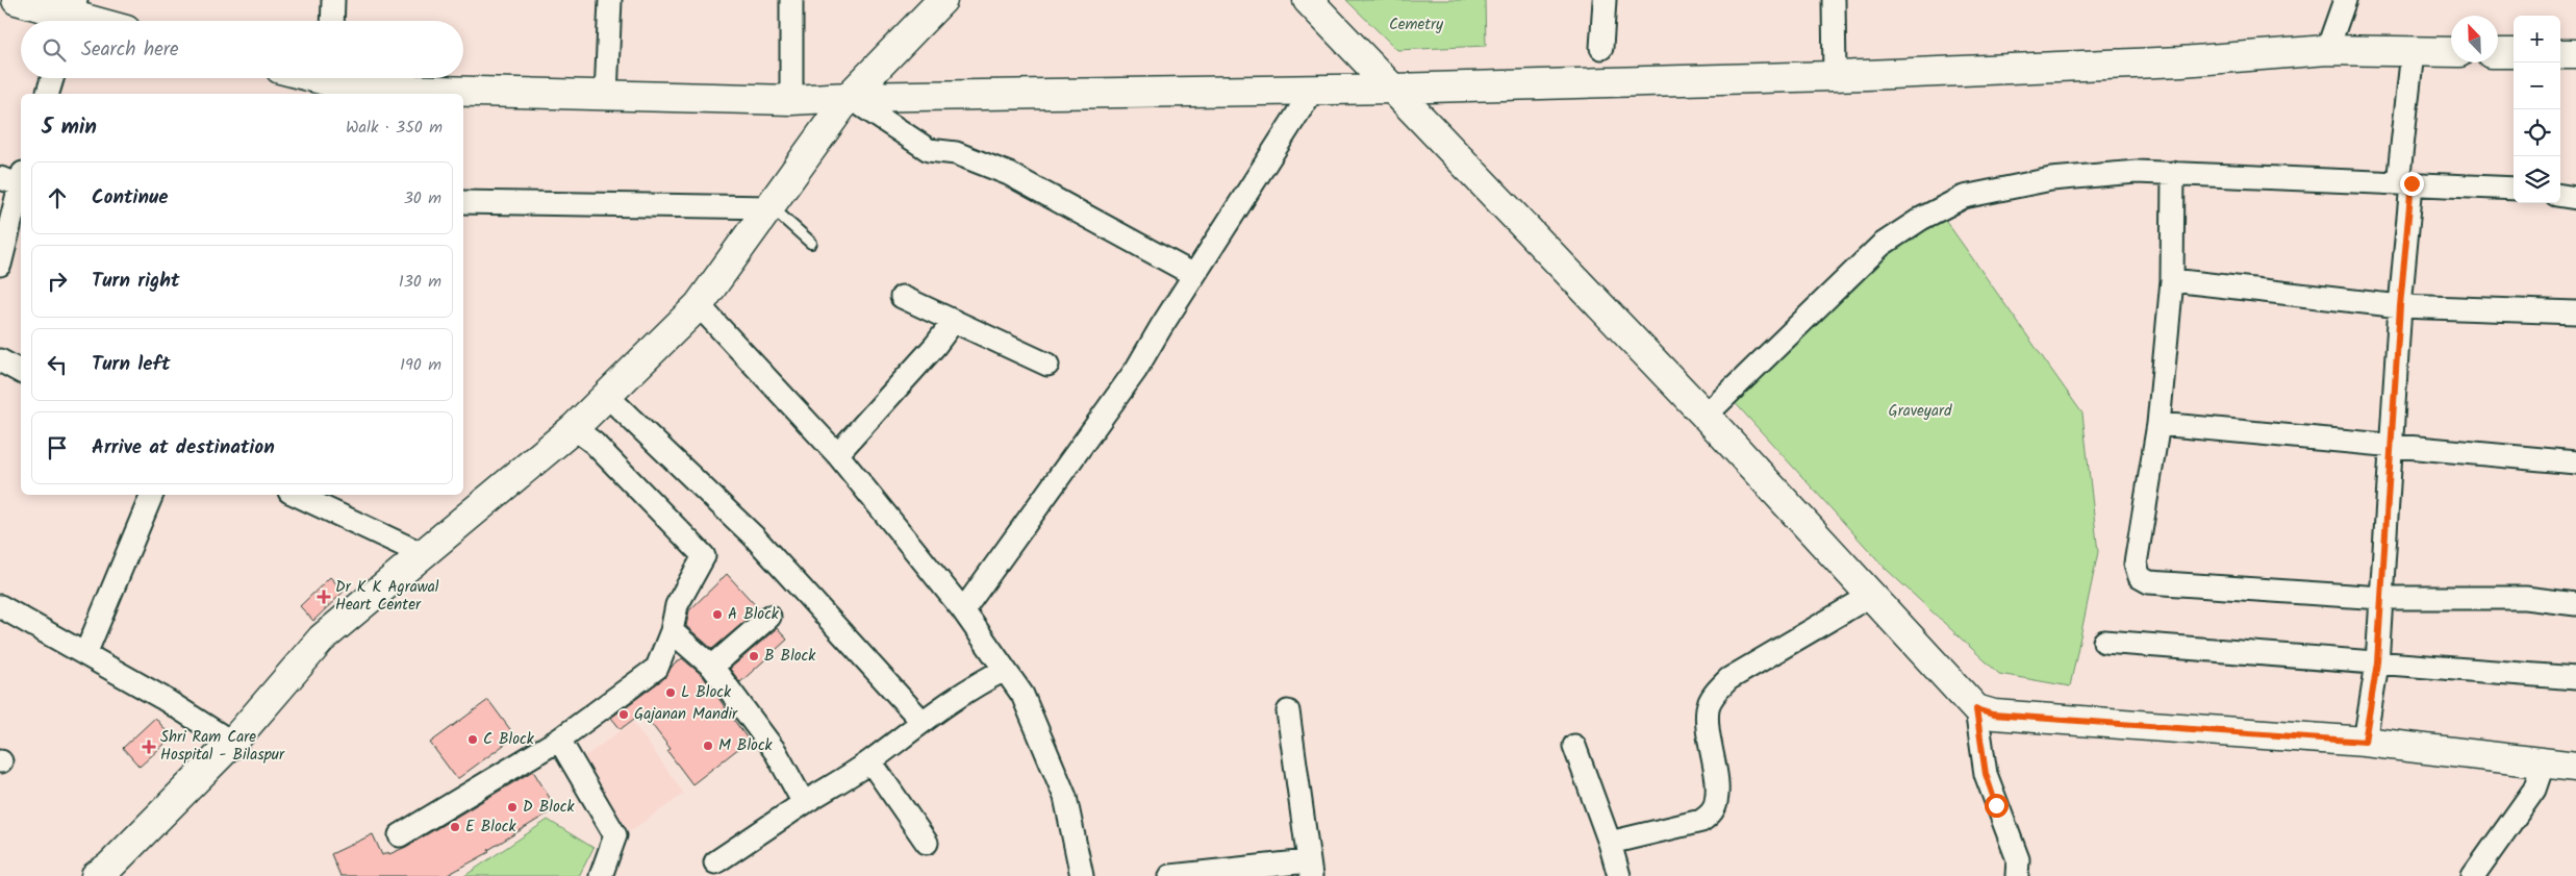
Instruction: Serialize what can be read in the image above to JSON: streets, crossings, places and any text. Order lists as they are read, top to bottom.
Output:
{
  "parks": ["Cemetry", "Graveyard"],
  "places": {
    "health": ["Dr K K Agrawal Heart Center", "Shri Ram Care Hospital - Bilaspur"],
    "other": [
      "A Block",
      "B Block",
      "L Block",
      "Gajanan Mandir",
      "C Block",
      "M Block",
      "D Block",
      "E Block"
    ]
  },
  "north": "top left",
  "page": {
    "map_buttons": ["+", "−"],
    "search": "Search here",
    "heading": ["5 min", "Walk · 350 m"],
    "list": [
      ["Continue", "30 m"],
      ["Turn right", "130 m"],
      ["Turn left", "190 m"],
      "Arrive at destination"
    ]
  }
}
